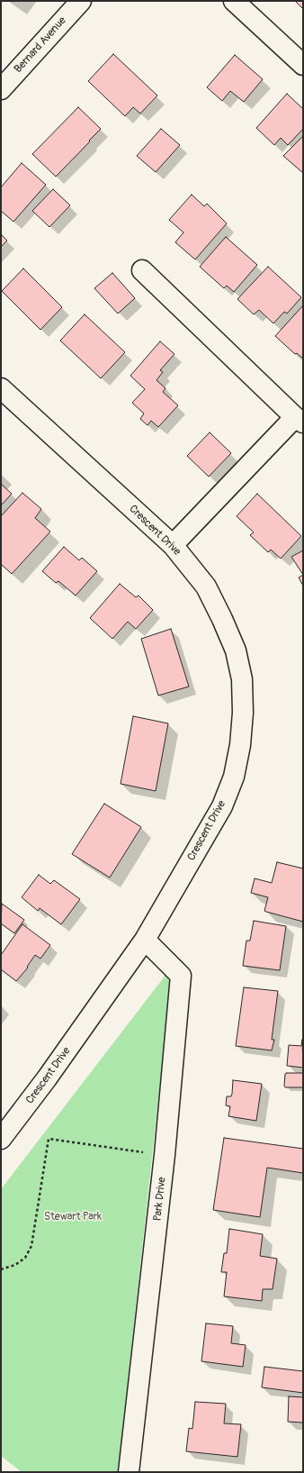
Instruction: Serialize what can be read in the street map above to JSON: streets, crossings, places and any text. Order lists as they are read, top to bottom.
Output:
{
  "streets": {
    "street": ["Bernard Avenue", "Crescent Drive", "Park Drive"]
  },
  "crossings": [
    ["Crescent Drive", "Park Drive"]
  ],
  "parks": ["Stewart Park"]
}
